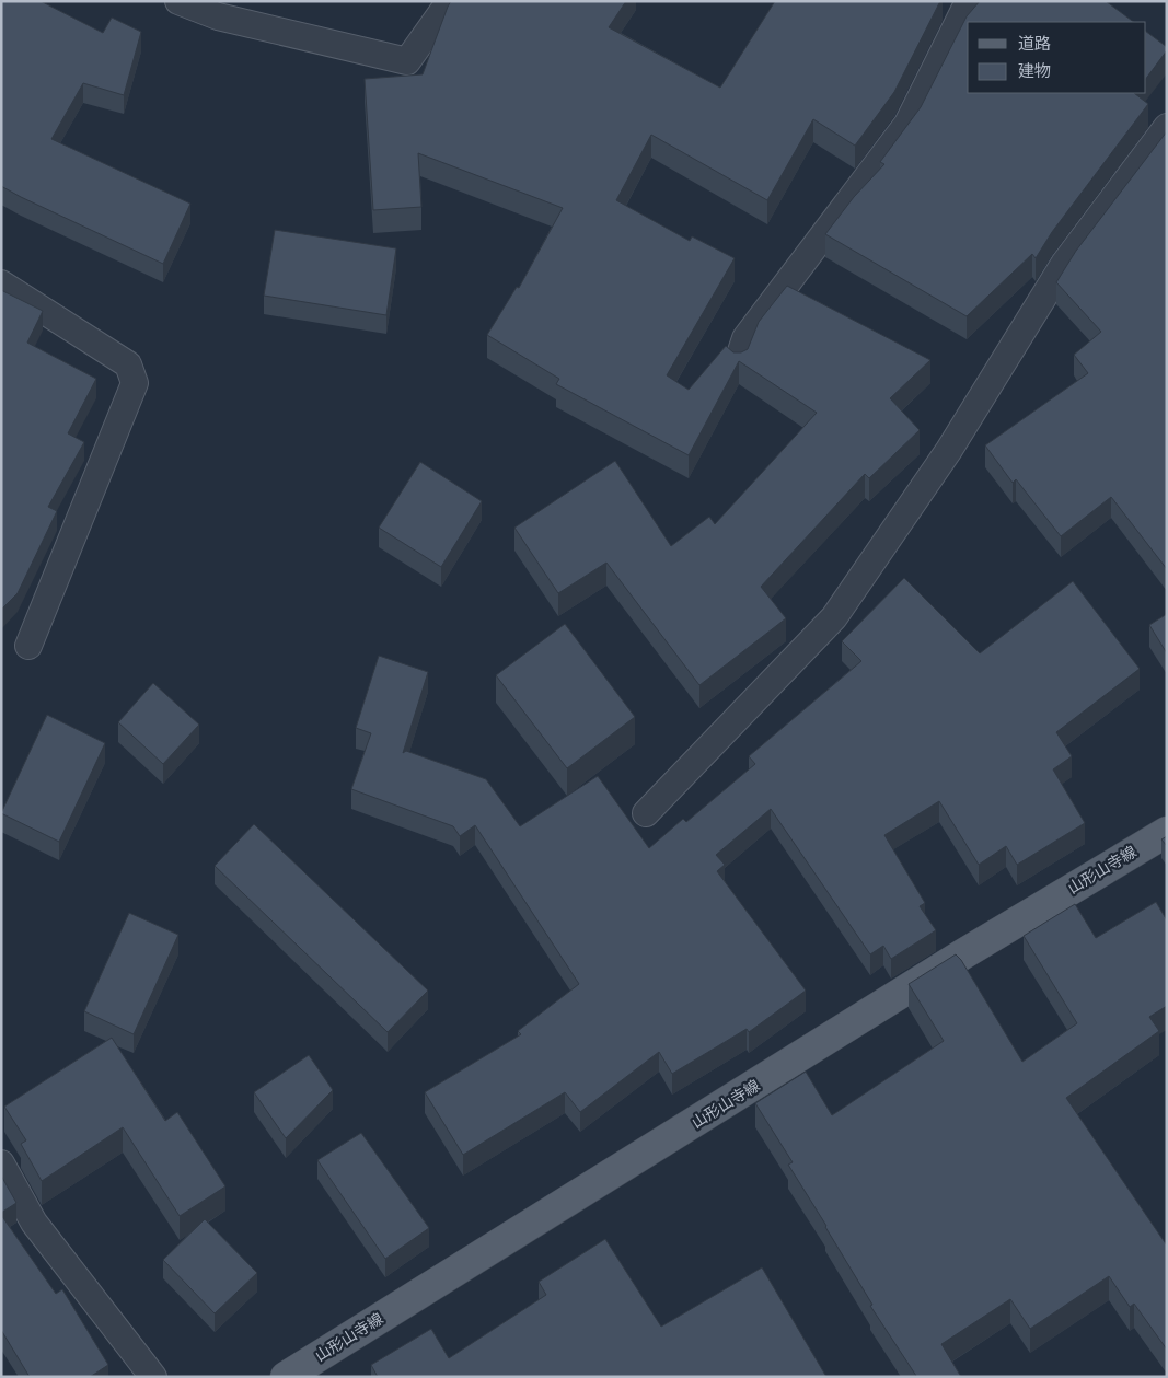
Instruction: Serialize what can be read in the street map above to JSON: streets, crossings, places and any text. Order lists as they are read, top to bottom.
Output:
{
  "streets": {
    "main road": ["山形山寺線"]
  },
  "legend": ["道路", "建物"]
}
